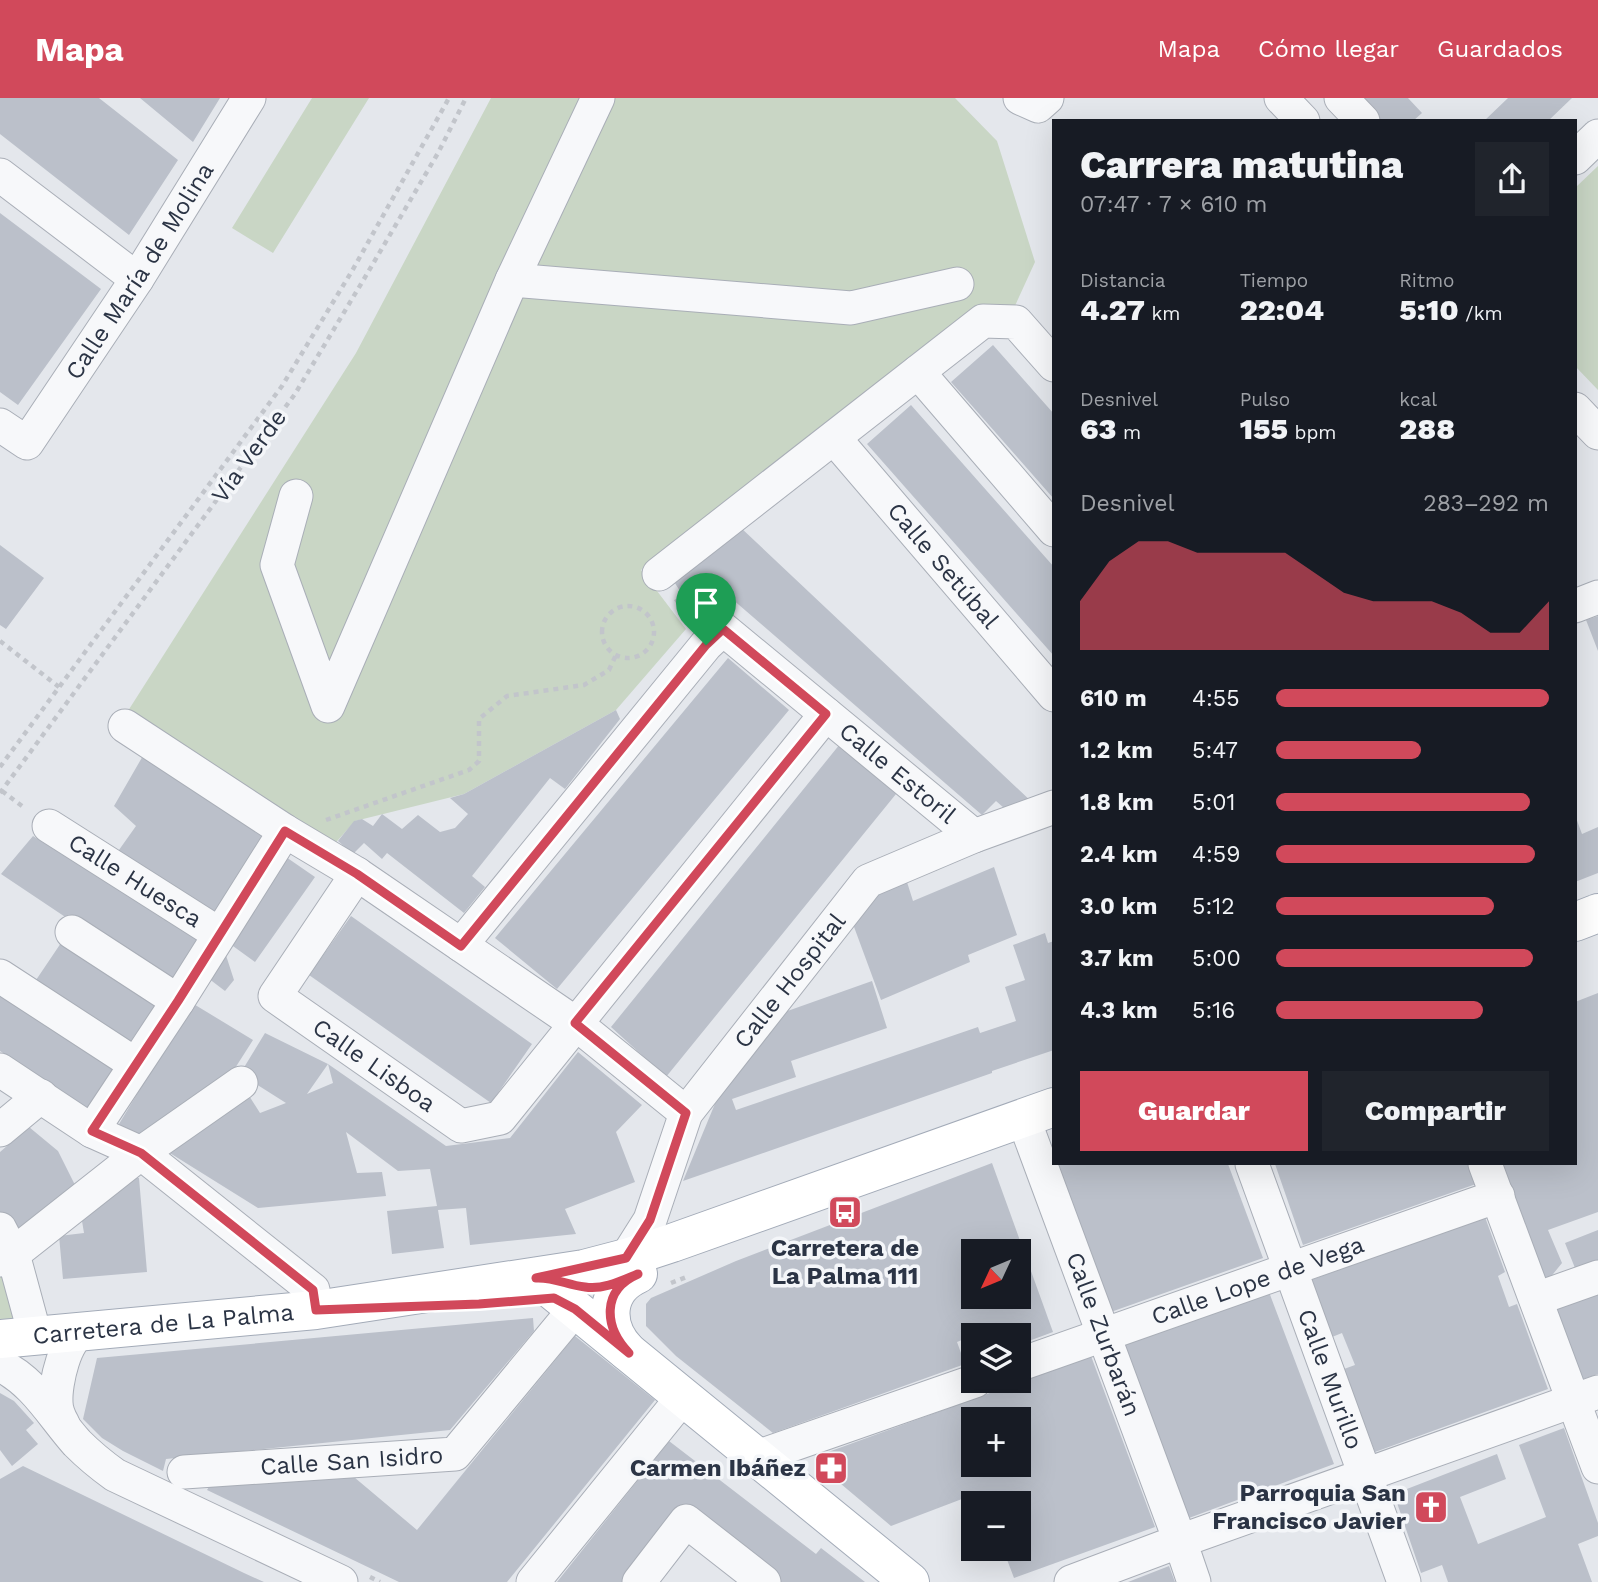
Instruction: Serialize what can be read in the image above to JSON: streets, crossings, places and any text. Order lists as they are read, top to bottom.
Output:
{
  "streets": {
    "main road": ["Carretera de La Palma"],
    "street": [
      "Calle María de Molina",
      "Calle Setúbal",
      "Calle Estoril",
      "Calle Huesca",
      "Calle Hospital",
      "Calle Lisboa",
      "Calle Lope de Vega",
      "Calle Zurbarán",
      "Calle Murillo",
      "Calle San Isidro"
    ],
    "path": ["Vía Verde"]
  },
  "crossings": [
    ["Calle Estoril", "Calle Hospital"],
    ["Calle Hospital", "Carretera de La Palma"],
    ["Calle Lope de Vega", "Calle Zurbarán"],
    ["Calle Lope de Vega", "Calle Murillo"],
    ["Carretera de La Palma", "Calle Zurbarán"],
    ["Carretera de La Palma", "Calle San Isidro"]
  ],
  "places": {
    "bus stop": ["Carretera de La Palma 111"],
    "pharmacy": ["Carmen Ibáñez"],
    "church": ["Parroquia San Francisco Javier"]
  },
  "north": "bottom left",
  "page": {
    "header": "Mapa",
    "nav": ["Mapa", "Cómo llegar", "Guardados"],
    "heading": ["Carrera matutina", "07:47 · 7 × 610 m"],
    "stats": [
      ["Distancia", "4.27 km"],
      ["Tiempo", "22:04"],
      ["Ritmo", "5:10 /km"],
      ["Desnivel", "63 m"],
      ["Pulso", "155 bpm"],
      ["kcal", "288"]
    ],
    "chart": ["Desnivel", "283–292 m"],
    "list": [
      {
        "name": "610 m",
        "note": "4:55"
      },
      {
        "name": "1.2 km",
        "note": "5:47"
      },
      {
        "name": "1.8 km",
        "note": "5:01"
      },
      {
        "name": "2.4 km",
        "note": "4:59"
      },
      {
        "name": "3.0 km",
        "note": "5:12"
      },
      {
        "name": "3.7 km",
        "note": "5:00"
      },
      {
        "name": "4.3 km",
        "note": "5:16"
      }
    ],
    "buttons": ["Guardar", "Compartir"],
    "map_buttons": ["+", "−"]
  }
}
